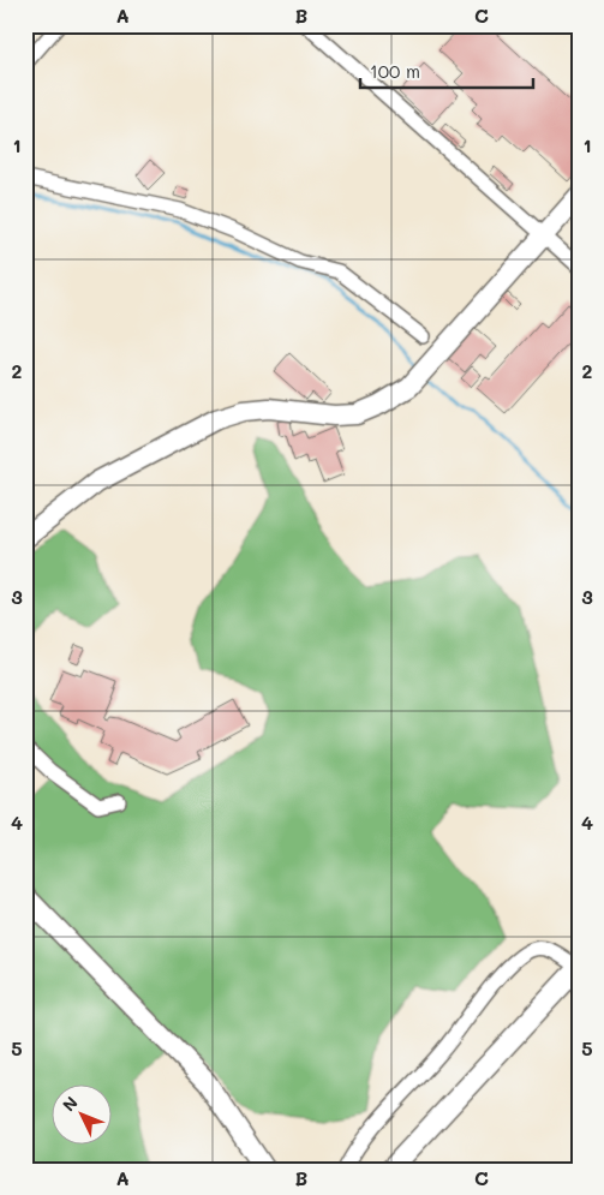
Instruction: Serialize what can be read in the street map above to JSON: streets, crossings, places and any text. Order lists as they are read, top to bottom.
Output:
{
  "scale_bar": "100 m",
  "north": "top left",
  "grid": {
    "columns": ["A", "B", "C"],
    "rows": [
      "1",
      "2",
      "3",
      "4",
      "5"
    ]
  }
}
